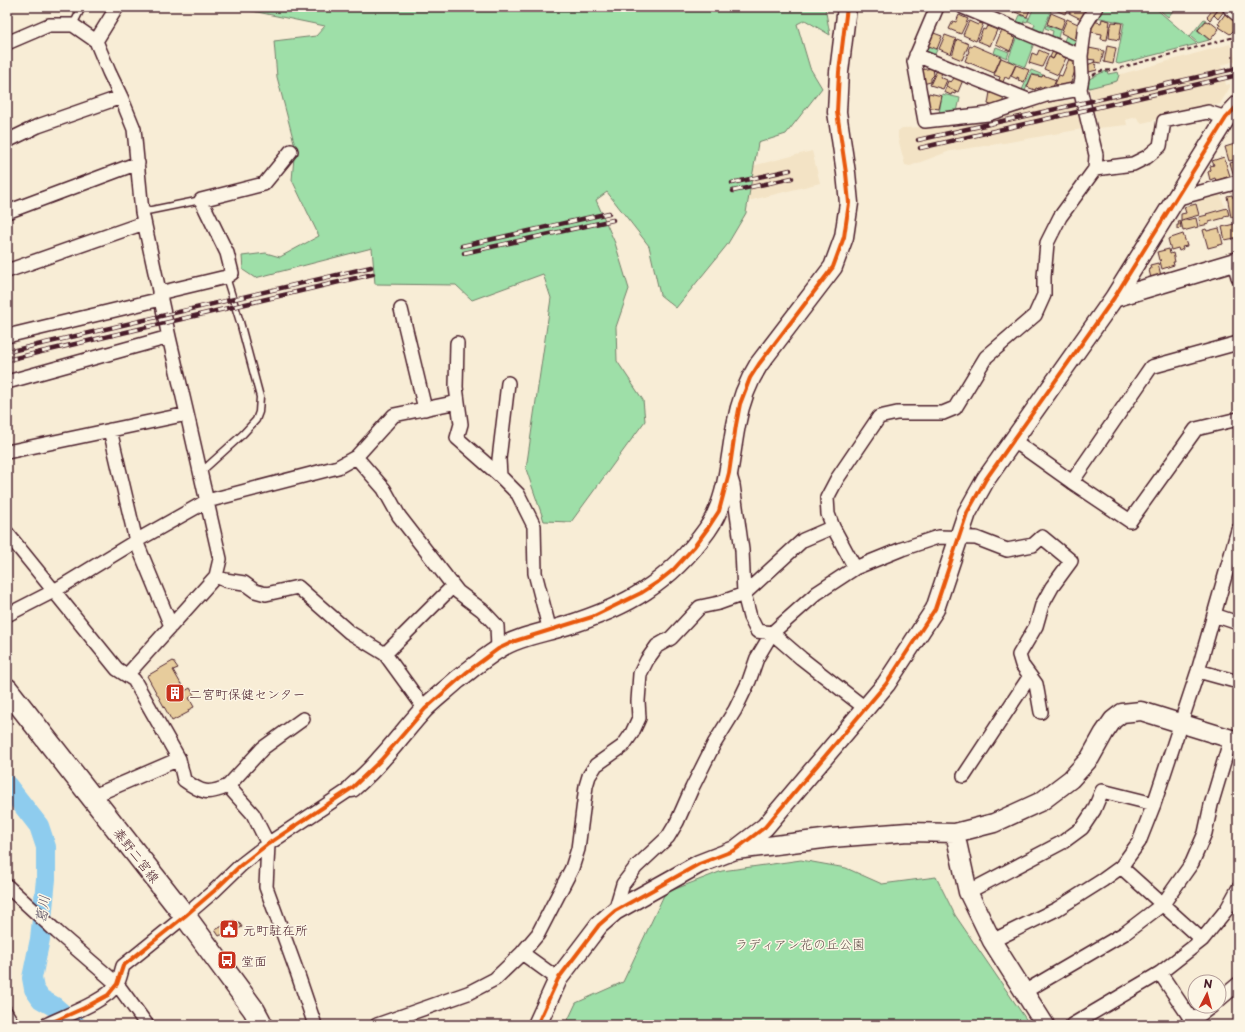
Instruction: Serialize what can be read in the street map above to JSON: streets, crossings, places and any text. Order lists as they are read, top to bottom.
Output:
{
  "streets": {
    "main road": ["秦野二宮線"]
  },
  "water": ["葛川"],
  "parks": ["ラディアン花の丘公園"],
  "places": {
    "building": ["二宮町保健センター"],
    "public building": ["元町駐在所"],
    "bus stop": ["堂面"]
  },
  "north": "top"
}
